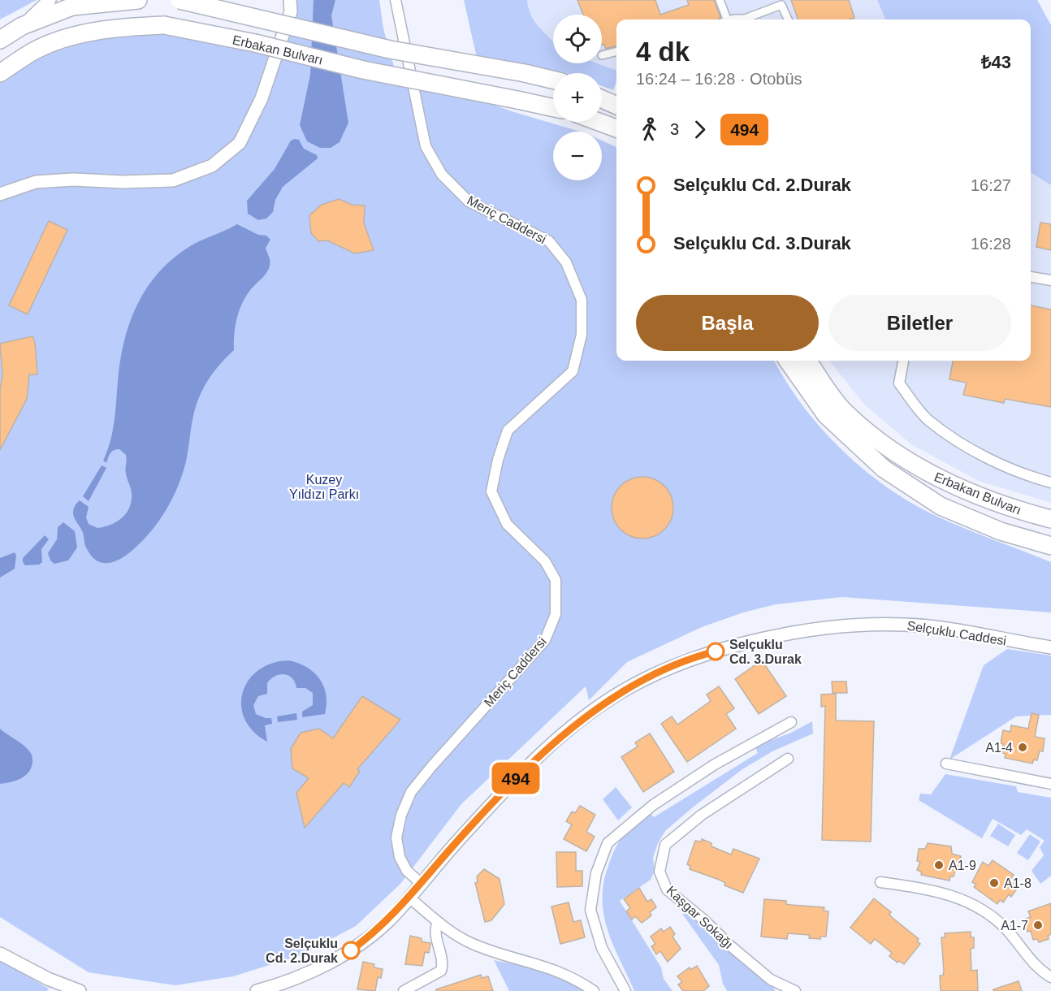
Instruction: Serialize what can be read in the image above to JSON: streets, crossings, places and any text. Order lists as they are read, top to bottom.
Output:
{
  "streets": {
    "highway": ["Erbakan Bulvarı"],
    "street": ["Meriç Caddersi", "Selçuklu Caddesi", "Kaşgar Sokağı"]
  },
  "crossings": [
    ["Meriç Caddersi", "Selçuklu Caddesi"]
  ],
  "parks": ["Kuzey Yıldızı Parkı"],
  "places": [
    "Selçuklu Cd. 3.Durak",
    "A1-4",
    "A1-9",
    "A1-8",
    "A1-7",
    "Selçuklu Cd. 2.Durak"
  ],
  "lines": ["bus line 494"],
  "page": {
    "on_map": "494",
    "map_buttons": ["+", "−"],
    "heading": ["4 dk", "16:24 – 16:28 · Otobüs", "₺43"],
    "legs": ["3", "494"],
    "list": [
      {
        "name": "Selçuklu Cd. 2.Durak",
        "value": "16:27"
      },
      {
        "name": "Selçuklu Cd. 3.Durak",
        "value": "16:28"
      }
    ],
    "buttons": ["Başla", "Biletler"]
  }
}
